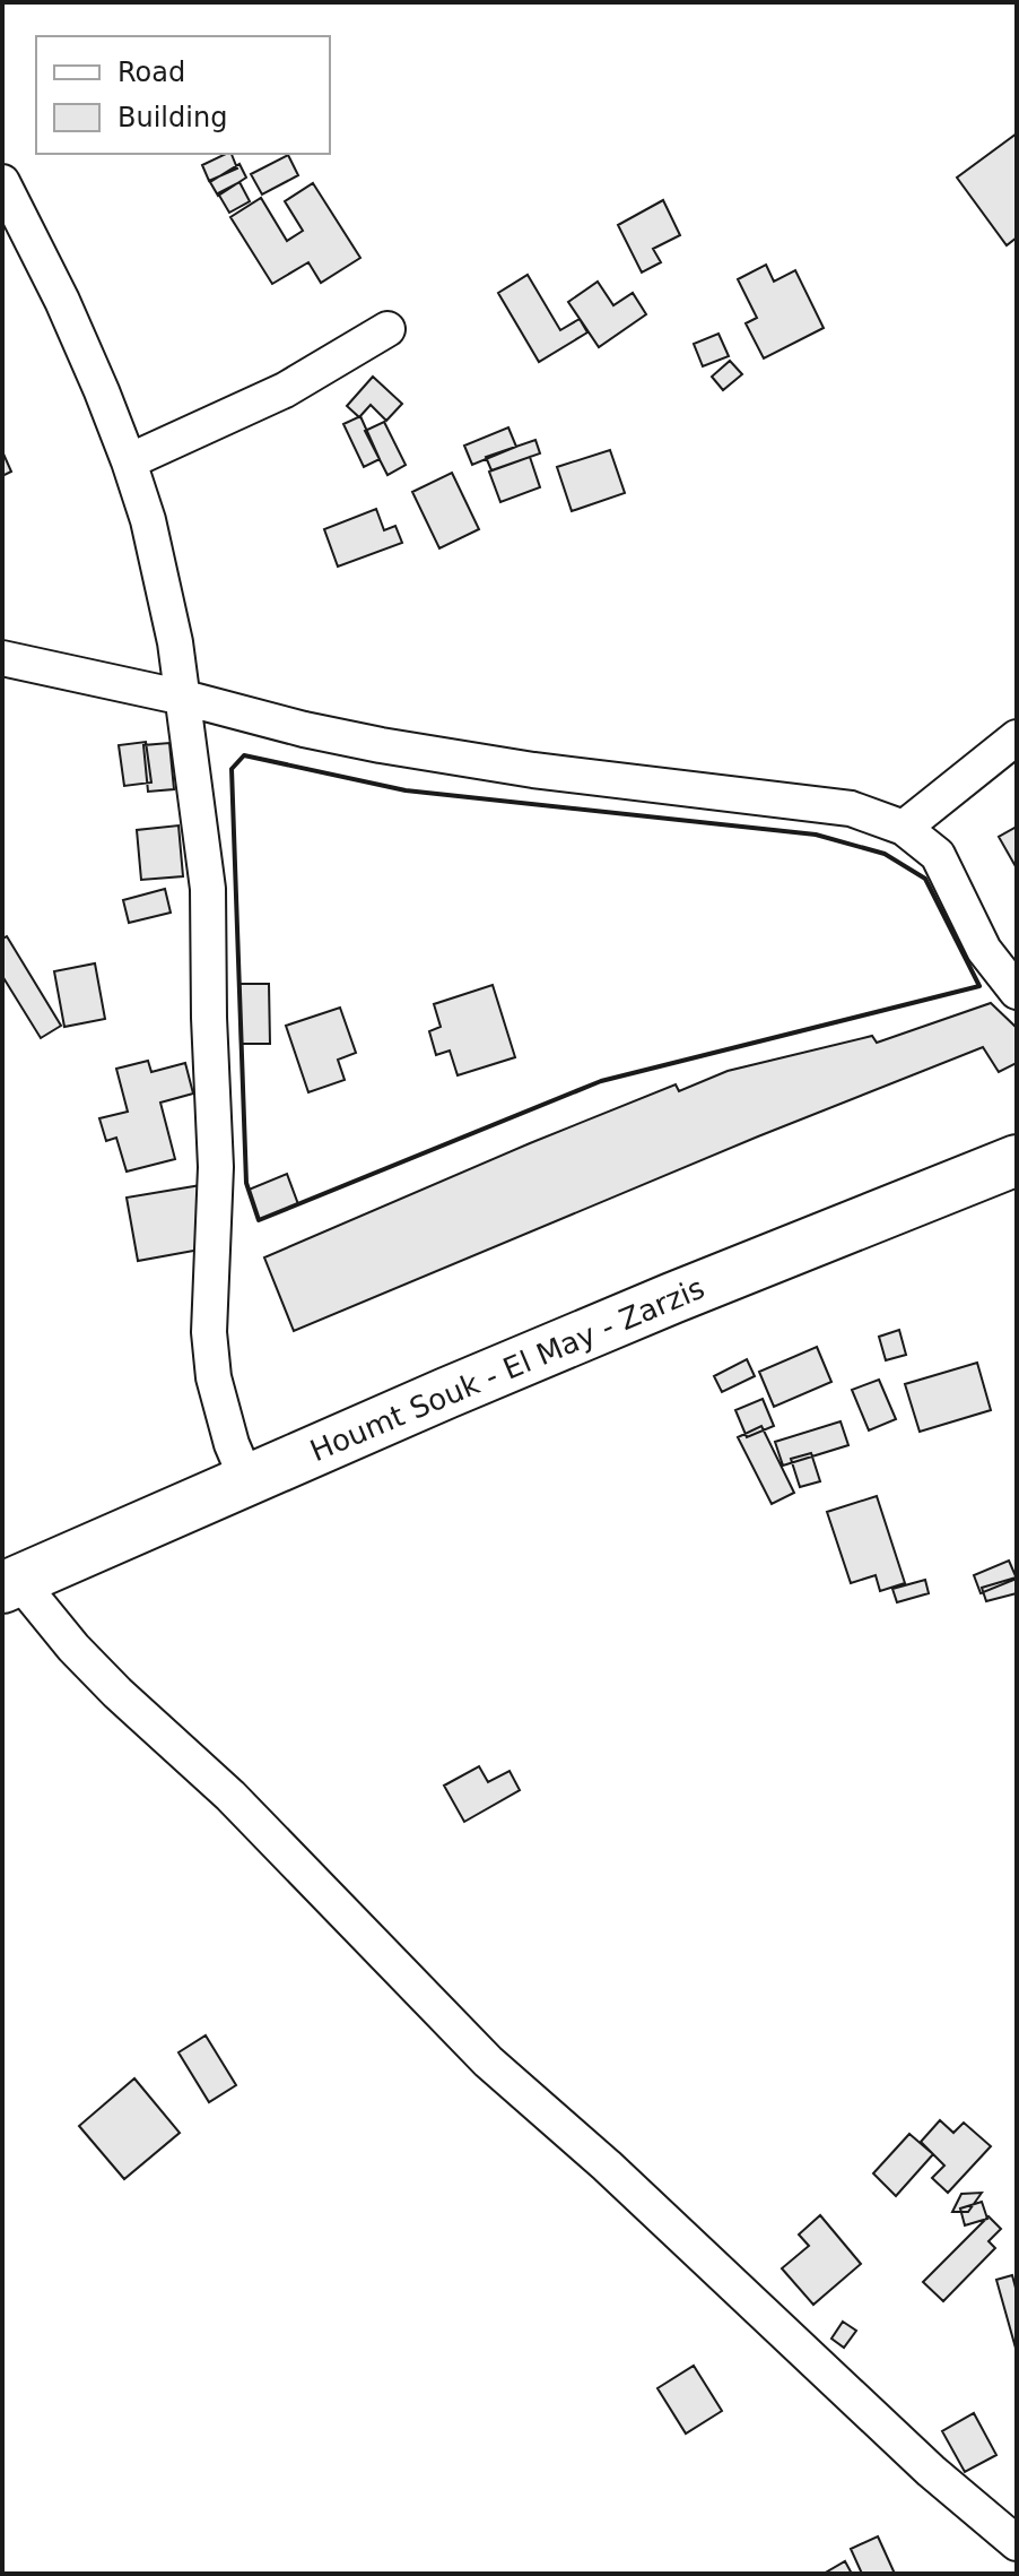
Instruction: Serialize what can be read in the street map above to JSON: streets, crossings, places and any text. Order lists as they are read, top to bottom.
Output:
{
  "streets": {
    "main road": ["Houmt Souk - El May - Zarzis"]
  },
  "legend": ["Road", "Building"]
}
